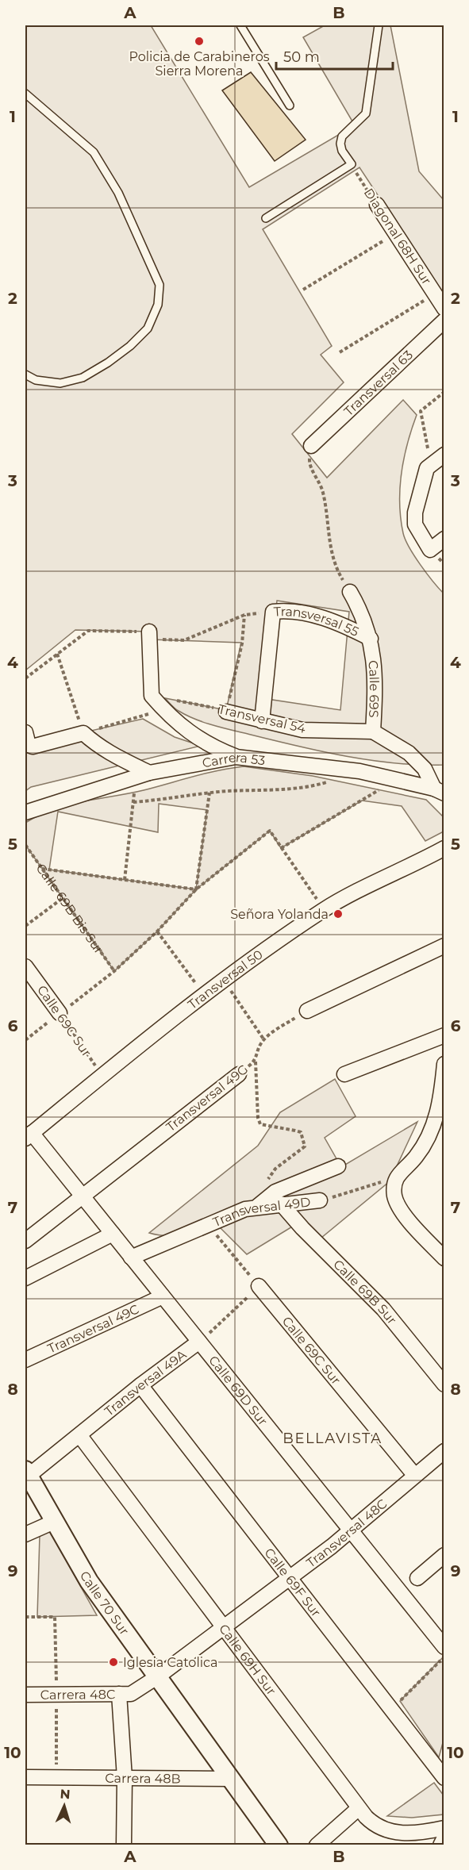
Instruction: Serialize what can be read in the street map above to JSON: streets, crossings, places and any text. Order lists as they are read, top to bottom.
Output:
{
  "streets": {
    "street": [
      "Diagonal 68H Sur",
      "Transversal 63",
      "Transversal 55",
      "Calle 69S",
      "Transversal 54",
      "Carrera 53",
      "Transversal 50",
      "Calle 69C Sur",
      "Transversal 49G",
      "Transversal 49D",
      "Calle 69B Sur",
      "Transversal 49C",
      "Transversal 49A",
      "Calle 69D Sur",
      "Transversal 48C",
      "Calle 69F Sur",
      "Calle 70 Sur",
      "Calle 69H Sur",
      "Carrera 48C",
      "Carrera 48B"
    ],
    "path": ["Calle 69B Bis Sur"]
  },
  "crossings": [
    ["Transversal 55", "Calle 69S"],
    ["Calle 69S", "Transversal 54"],
    ["Calle 69S", "Carrera 53"],
    ["Transversal 50", "Calle 69C Sur"],
    ["Transversal 50", "Calle 69D Sur"],
    ["Calle 69C Sur", "Transversal 49A"],
    ["Calle 69C Sur", "Transversal 48C"],
    ["Transversal 49G", "Calle 69D Sur"],
    ["Transversal 49D", "Calle 69B Sur"],
    ["Transversal 49D", "Calle 69D Sur"],
    ["Transversal 49C", "Calle 69D Sur"],
    ["Transversal 49A", "Calle 69D Sur"],
    ["Transversal 49A", "Calle 69F Sur"],
    ["Transversal 49A", "Calle 70 Sur"],
    ["Transversal 49A", "Calle 69H Sur"],
    ["Calle 69D Sur", "Transversal 48C"],
    ["Transversal 48C", "Calle 69F Sur"],
    ["Transversal 48C", "Calle 70 Sur"],
    ["Transversal 48C", "Calle 69H Sur"],
    ["Transversal 48C", "Carrera 48C"],
    ["Calle 70 Sur", "Carrera 48B"]
  ],
  "districts": ["BELLAVISTA"],
  "places": ["Policia de Carabineros Sierra Morena", "Señora Yolanda", "Iglesia Catolica"],
  "scale_bar": "50 m",
  "north": "top",
  "grid": {
    "columns": ["A", "B"],
    "rows": [
      "1",
      "2",
      "3",
      "4",
      "5",
      "6",
      "7",
      "8",
      "9",
      "10"
    ]
  }
}
